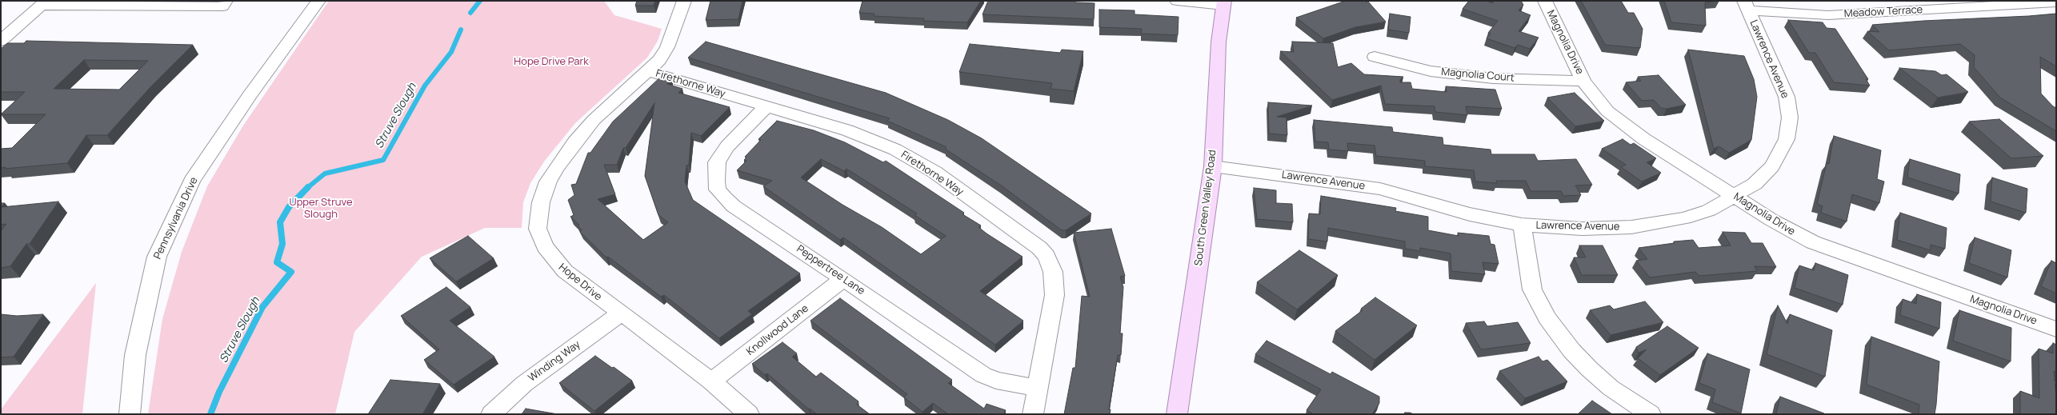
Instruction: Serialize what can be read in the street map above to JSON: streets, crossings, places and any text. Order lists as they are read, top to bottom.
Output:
{
  "streets": {
    "main road": ["South Green Valley Road"],
    "street": [
      "Meadow Terrace",
      "Magnolia Drive",
      "Lawrence Avenue",
      "Magnolia Court",
      "Firethorne Way",
      "Pennsylvania Drive",
      "Peppertree Lane",
      "Hope Drive",
      "Knollwood Lane",
      "Winding Way"
    ]
  },
  "crossings": [
    ["Meadow Terrace", "Lawrence Avenue"],
    ["Magnolia Drive", "Lawrence Avenue"],
    ["Magnolia Drive", "Magnolia Court"],
    ["Lawrence Avenue", "South Green Valley Road"],
    ["Firethorne Way", "Peppertree Lane"],
    ["Firethorne Way", "Hope Drive"],
    ["Peppertree Lane", "Knollwood Lane"],
    ["Hope Drive", "Knollwood Lane"],
    ["Hope Drive", "Winding Way"]
  ],
  "water": ["Struve Slough"],
  "parks": ["Hope Drive Park", "Upper Struve Slough"]
}
